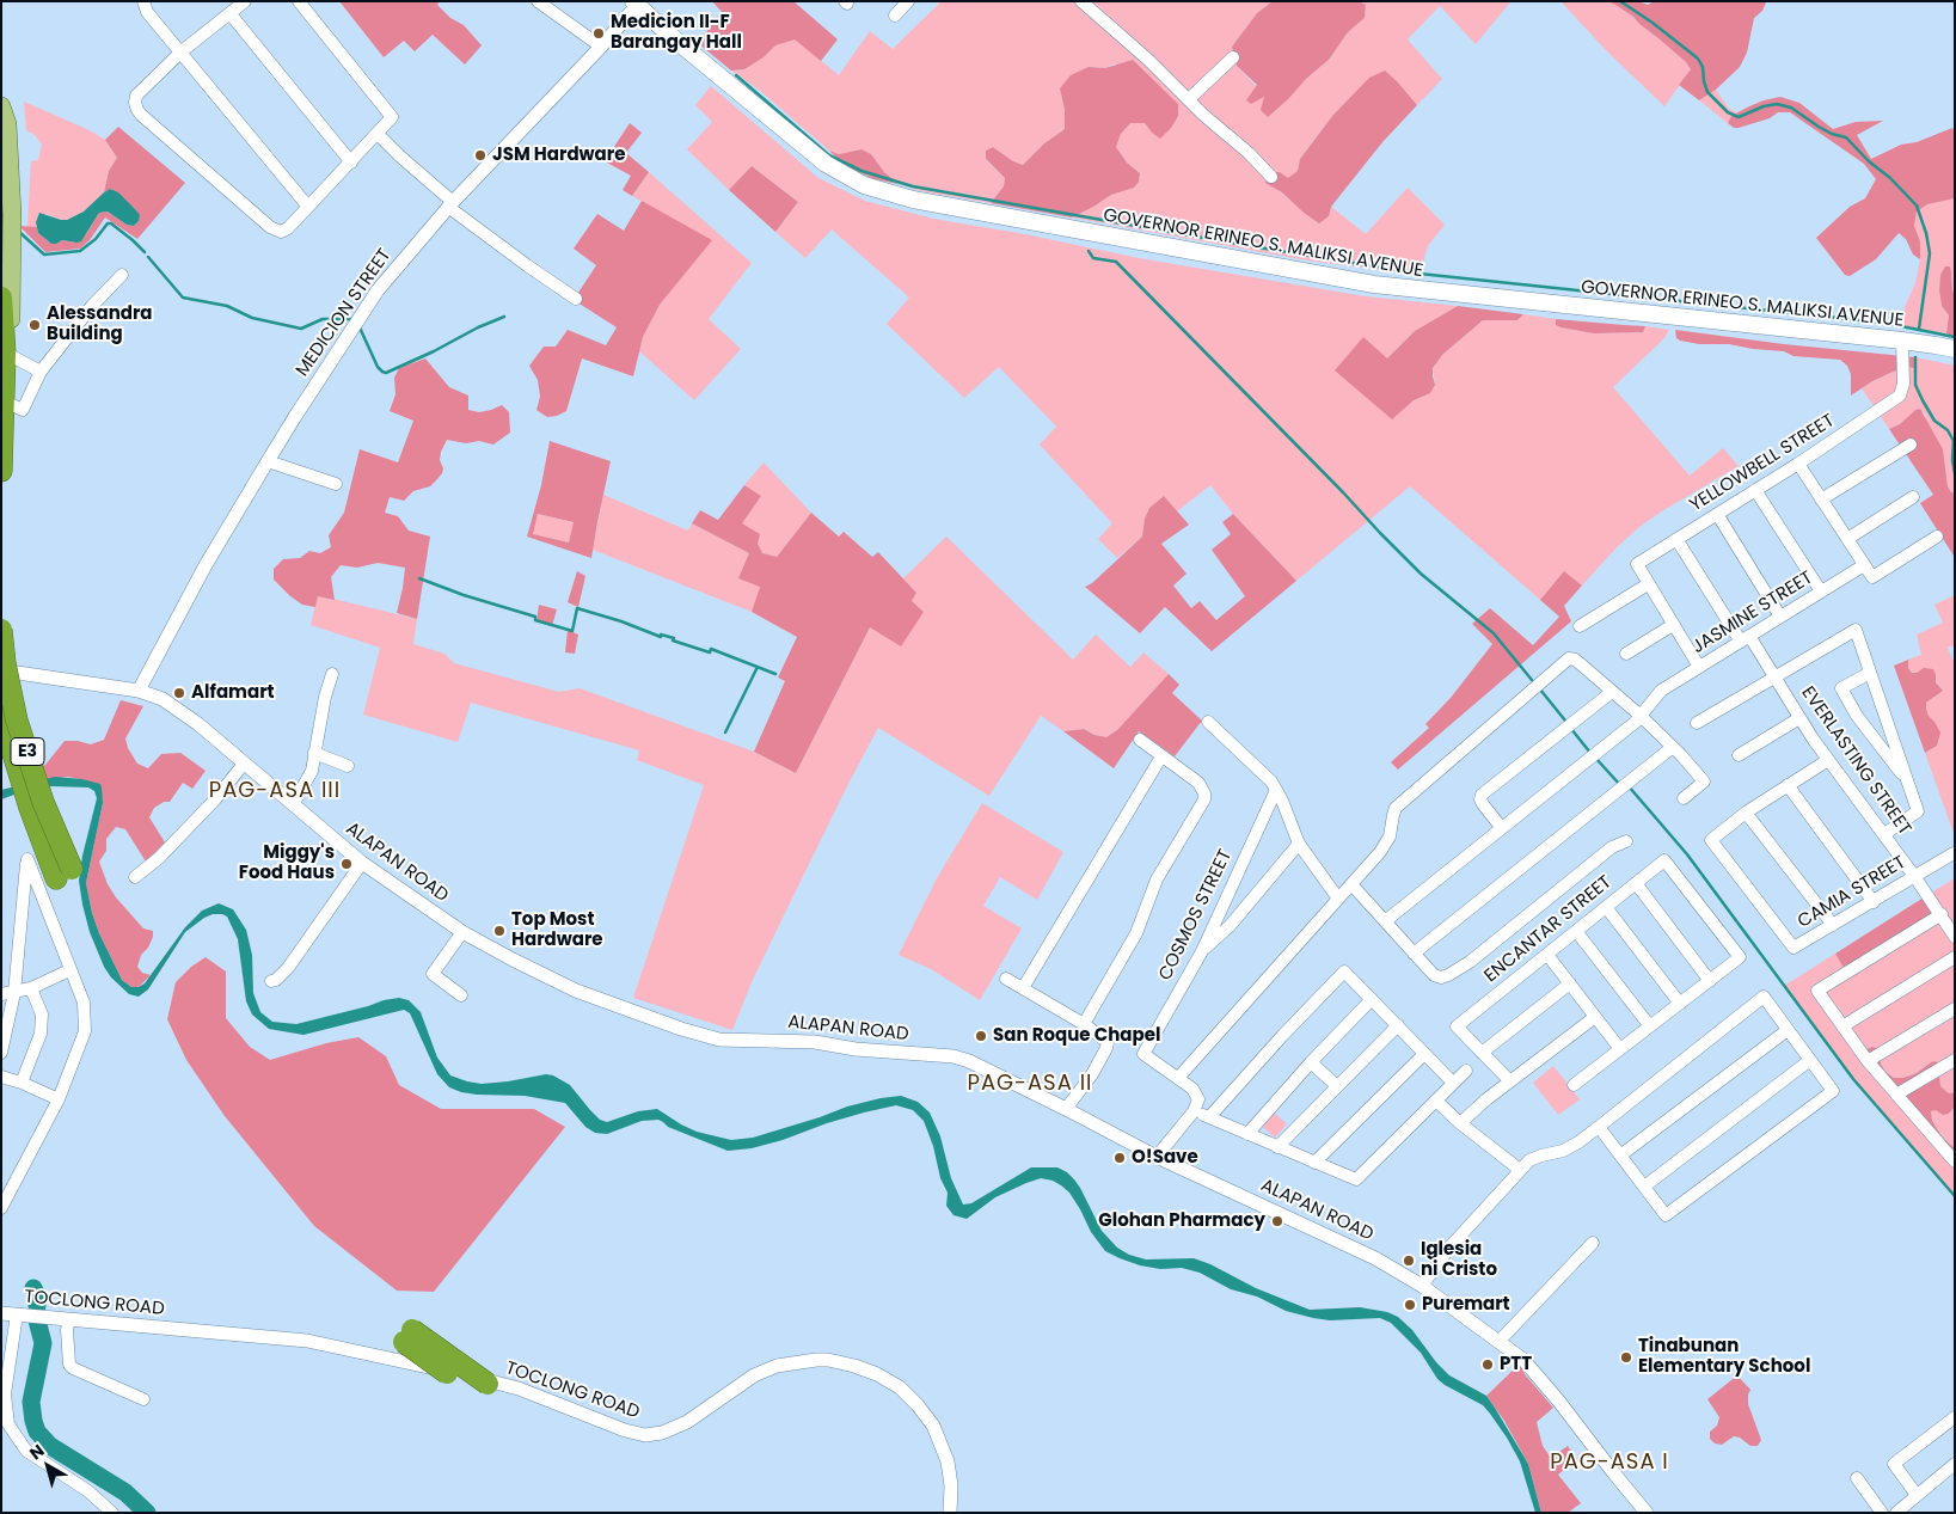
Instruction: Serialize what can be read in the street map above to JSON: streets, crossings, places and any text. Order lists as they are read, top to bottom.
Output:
{
  "streets": {
    "highway": ["E3"],
    "main road": ["GOVERNOR ERINEO S. MALIKSI AVENUE"],
    "street": [
      "MEDICION STREET",
      "YELLOWBELL STREET",
      "JASMINE STREET",
      "EVERLASTING STREET",
      "ALAPAN ROAD",
      "CAMIA STREET",
      "COSMOS STREET",
      "ENCANTAR STREET",
      "TOCLONG ROAD"
    ]
  },
  "crossings": [
    ["GOVERNOR ERINEO S. MALIKSI AVENUE", "MEDICION STREET"],
    ["GOVERNOR ERINEO S. MALIKSI AVENUE", "YELLOWBELL STREET"],
    ["MEDICION STREET", "ALAPAN ROAD"],
    ["YELLOWBELL STREET", "EVERLASTING STREET"],
    ["JASMINE STREET", "EVERLASTING STREET"],
    ["EVERLASTING STREET", "CAMIA STREET"]
  ],
  "districts": ["PAG-ASA III", "PAG-ASA II", "PAG-ASA I"],
  "places": [
    "Medicion II-F Barangay Hall",
    "JSM Hardware",
    "Alessandra Building",
    "Alfamart",
    "Miggy's Food Haus",
    "Top Most Hardware",
    "San Roque Chapel",
    "O!Save",
    "Glohan Pharmacy",
    "Iglesia ni Cristo",
    "Puremart",
    "Tinabunan Elementary School",
    "PTT"
  ],
  "north": "top left"
}
